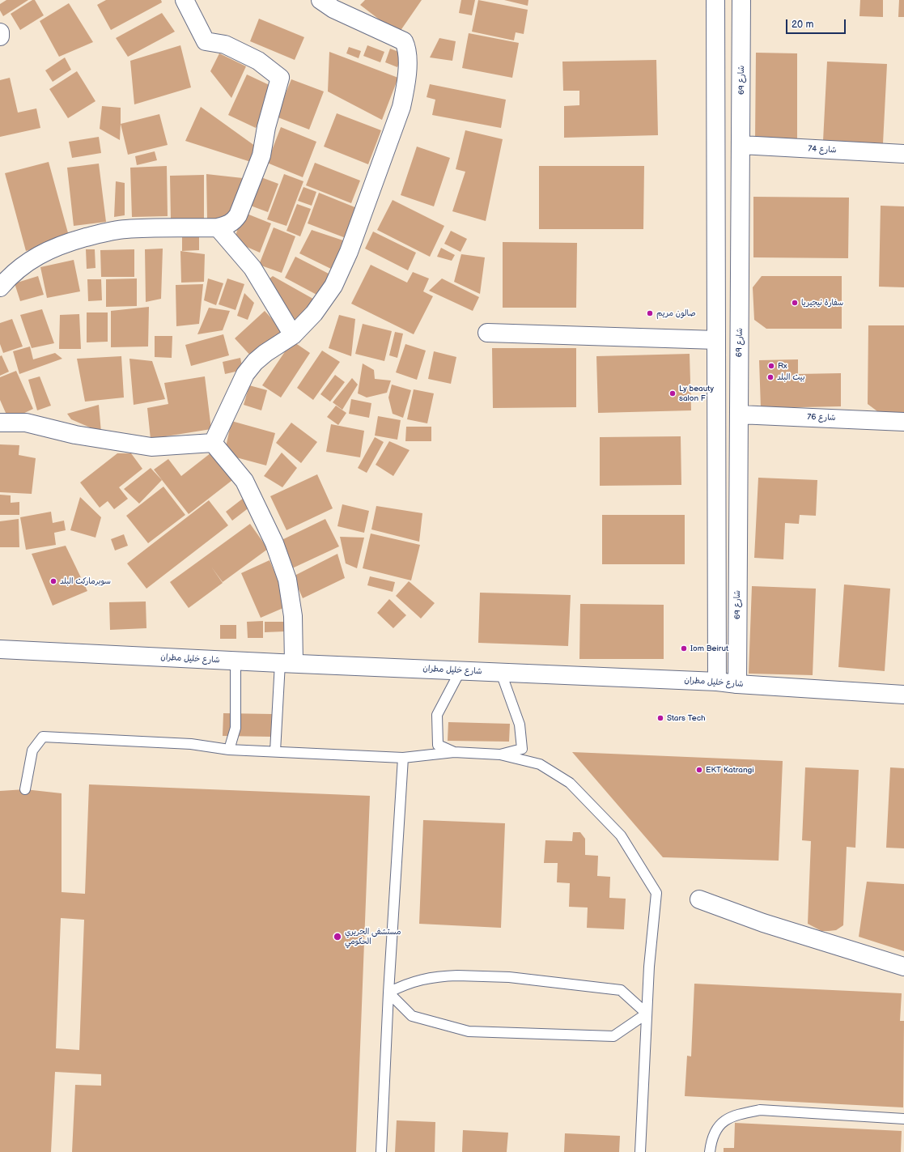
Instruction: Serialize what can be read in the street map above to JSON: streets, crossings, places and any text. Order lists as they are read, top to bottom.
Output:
{
  "streets": {
    "street": [
      "شارع 69",
      "شارع 74",
      "شارع 76",
      "شارع خليل مطران"
    ]
  },
  "crossings": [
    ["شارع 69", "شارع 74"],
    ["شارع 69", "شارع 76"],
    ["شارع 69", "شارع خليل مطران"]
  ],
  "places": [
    "سفارة نيجيريا",
    "صالون مريم",
    "Rx",
    "بيت البلد",
    "Ly beauty salon F",
    "سوبرماركت البلد",
    "Iom Beirut",
    "Stars Tech",
    "EKT Katrangi",
    "مستشفى الحريري الحكومي"
  ],
  "scale_bar": "20 m"
}
